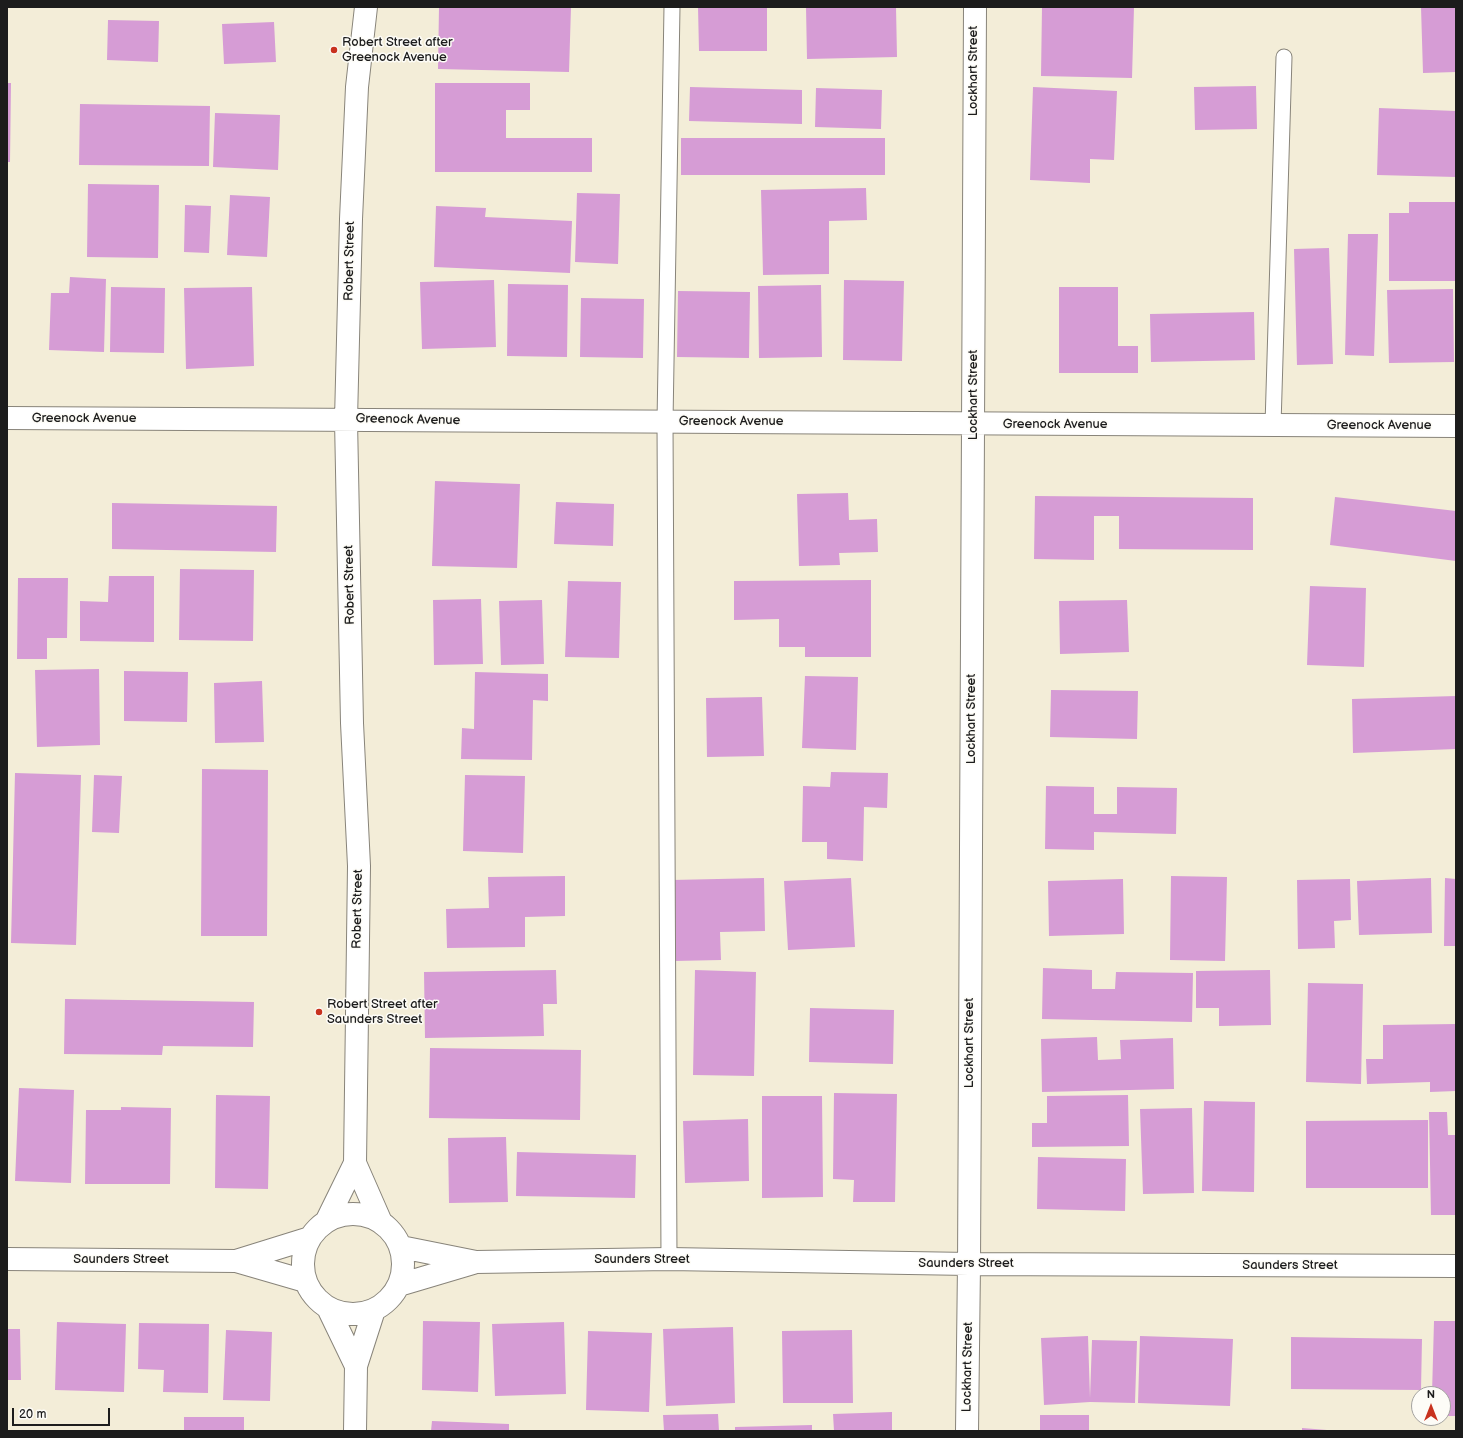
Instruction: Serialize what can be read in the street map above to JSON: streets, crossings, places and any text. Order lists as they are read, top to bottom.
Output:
{
  "streets": {
    "street": [
      "Lockhart Street",
      "Robert Street",
      "Greenock Avenue",
      "Saunders Street"
    ]
  },
  "crossings": [
    ["Lockhart Street", "Greenock Avenue"],
    ["Lockhart Street", "Saunders Street"],
    ["Robert Street", "Greenock Avenue"],
    ["Robert Street", "Saunders Street"]
  ],
  "places": ["Robert Street after Greenock Avenue", "Robert Street after Saunders Street"],
  "scale_bar": "20 m",
  "north": "top"
}
